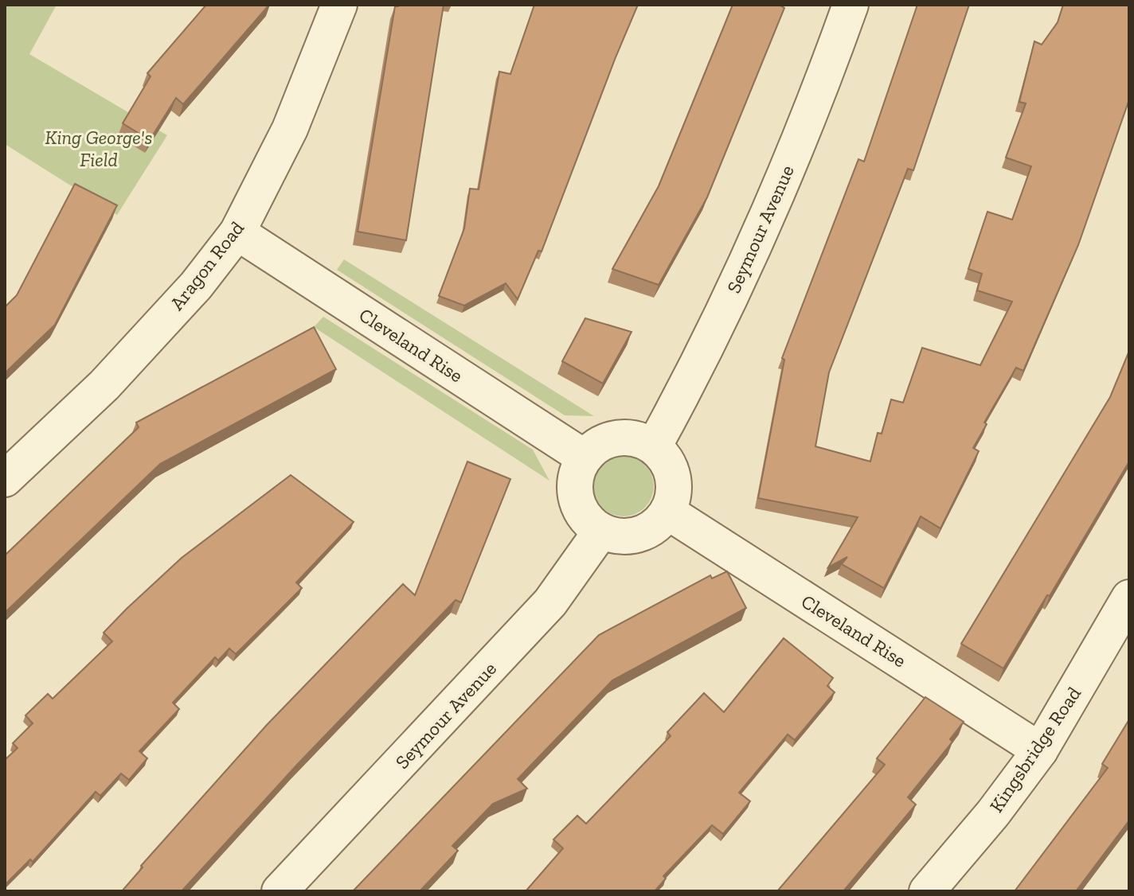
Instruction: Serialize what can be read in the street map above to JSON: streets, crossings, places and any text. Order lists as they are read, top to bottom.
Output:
{
  "streets": {
    "street": [
      "Seymour Avenue",
      "Aragon Road",
      "Cleveland Rise",
      "Kingsbridge Road"
    ]
  },
  "crossings": [
    ["Seymour Avenue", "Cleveland Rise"],
    ["Aragon Road", "Cleveland Rise"],
    ["Cleveland Rise", "Kingsbridge Road"]
  ],
  "parks": ["King George's Field"]
}
